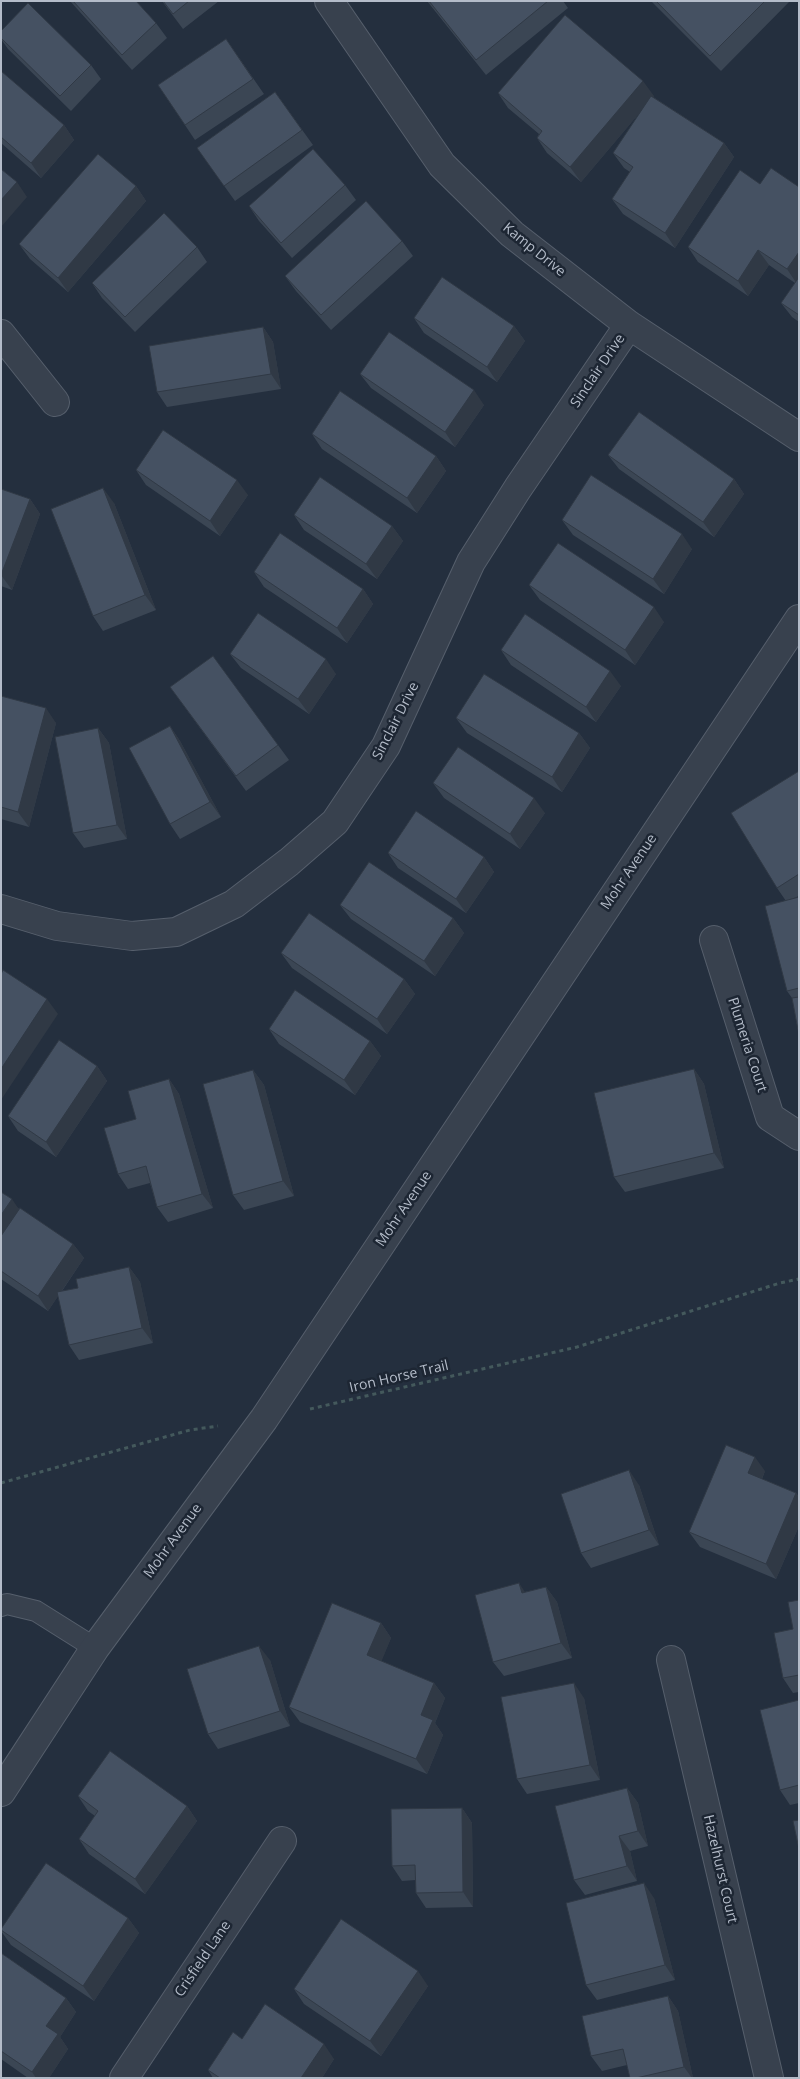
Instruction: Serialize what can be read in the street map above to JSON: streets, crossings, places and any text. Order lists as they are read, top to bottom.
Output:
{
  "streets": {
    "street": [
      "Kamp Drive",
      "Sinclair Drive",
      "Mohr Avenue",
      "Plumeria Court",
      "Hazelhurst Court",
      "Crisfield Lane"
    ],
    "path": ["Iron Horse Trail"]
  },
  "crossings": [
    ["Kamp Drive", "Sinclair Drive"],
    ["Mohr Avenue", "Iron Horse Trail"]
  ]
}
